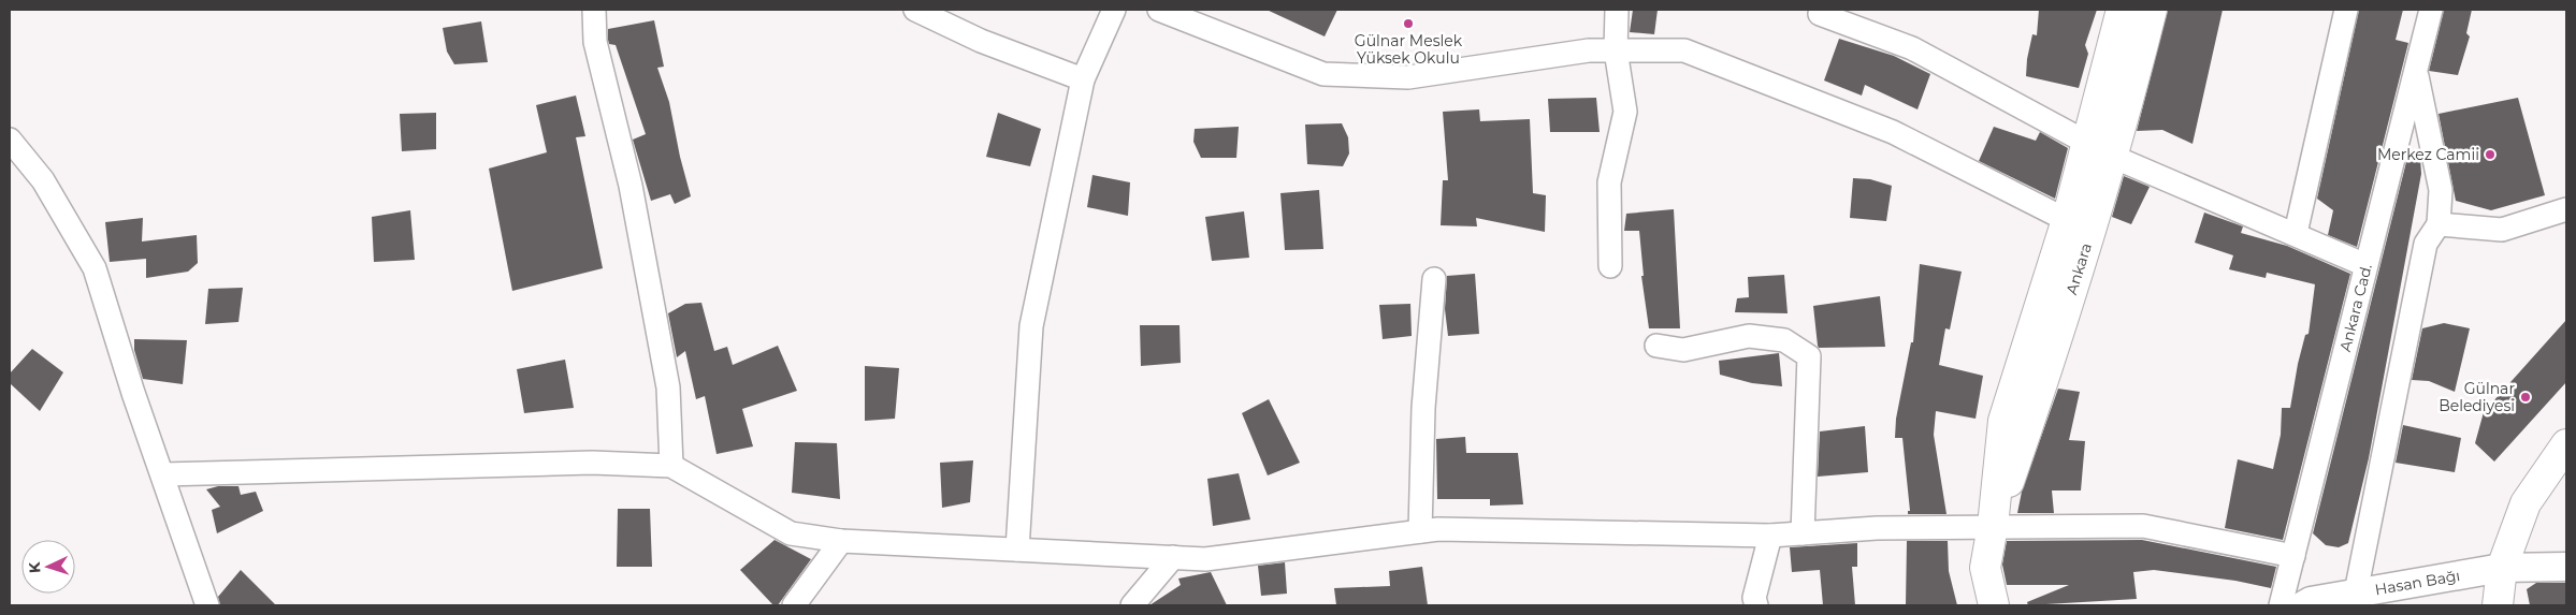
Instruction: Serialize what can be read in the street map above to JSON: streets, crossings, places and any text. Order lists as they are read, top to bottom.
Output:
{
  "streets": {
    "main road": ["Ankara"],
    "street": ["Ankara Cad.", "Hasan Bağı"]
  },
  "places": ["Gülnar Meslek Yüksek Okulu", "Merkez Camii", "Gülnar Belediyesi"],
  "north": "left"
}
